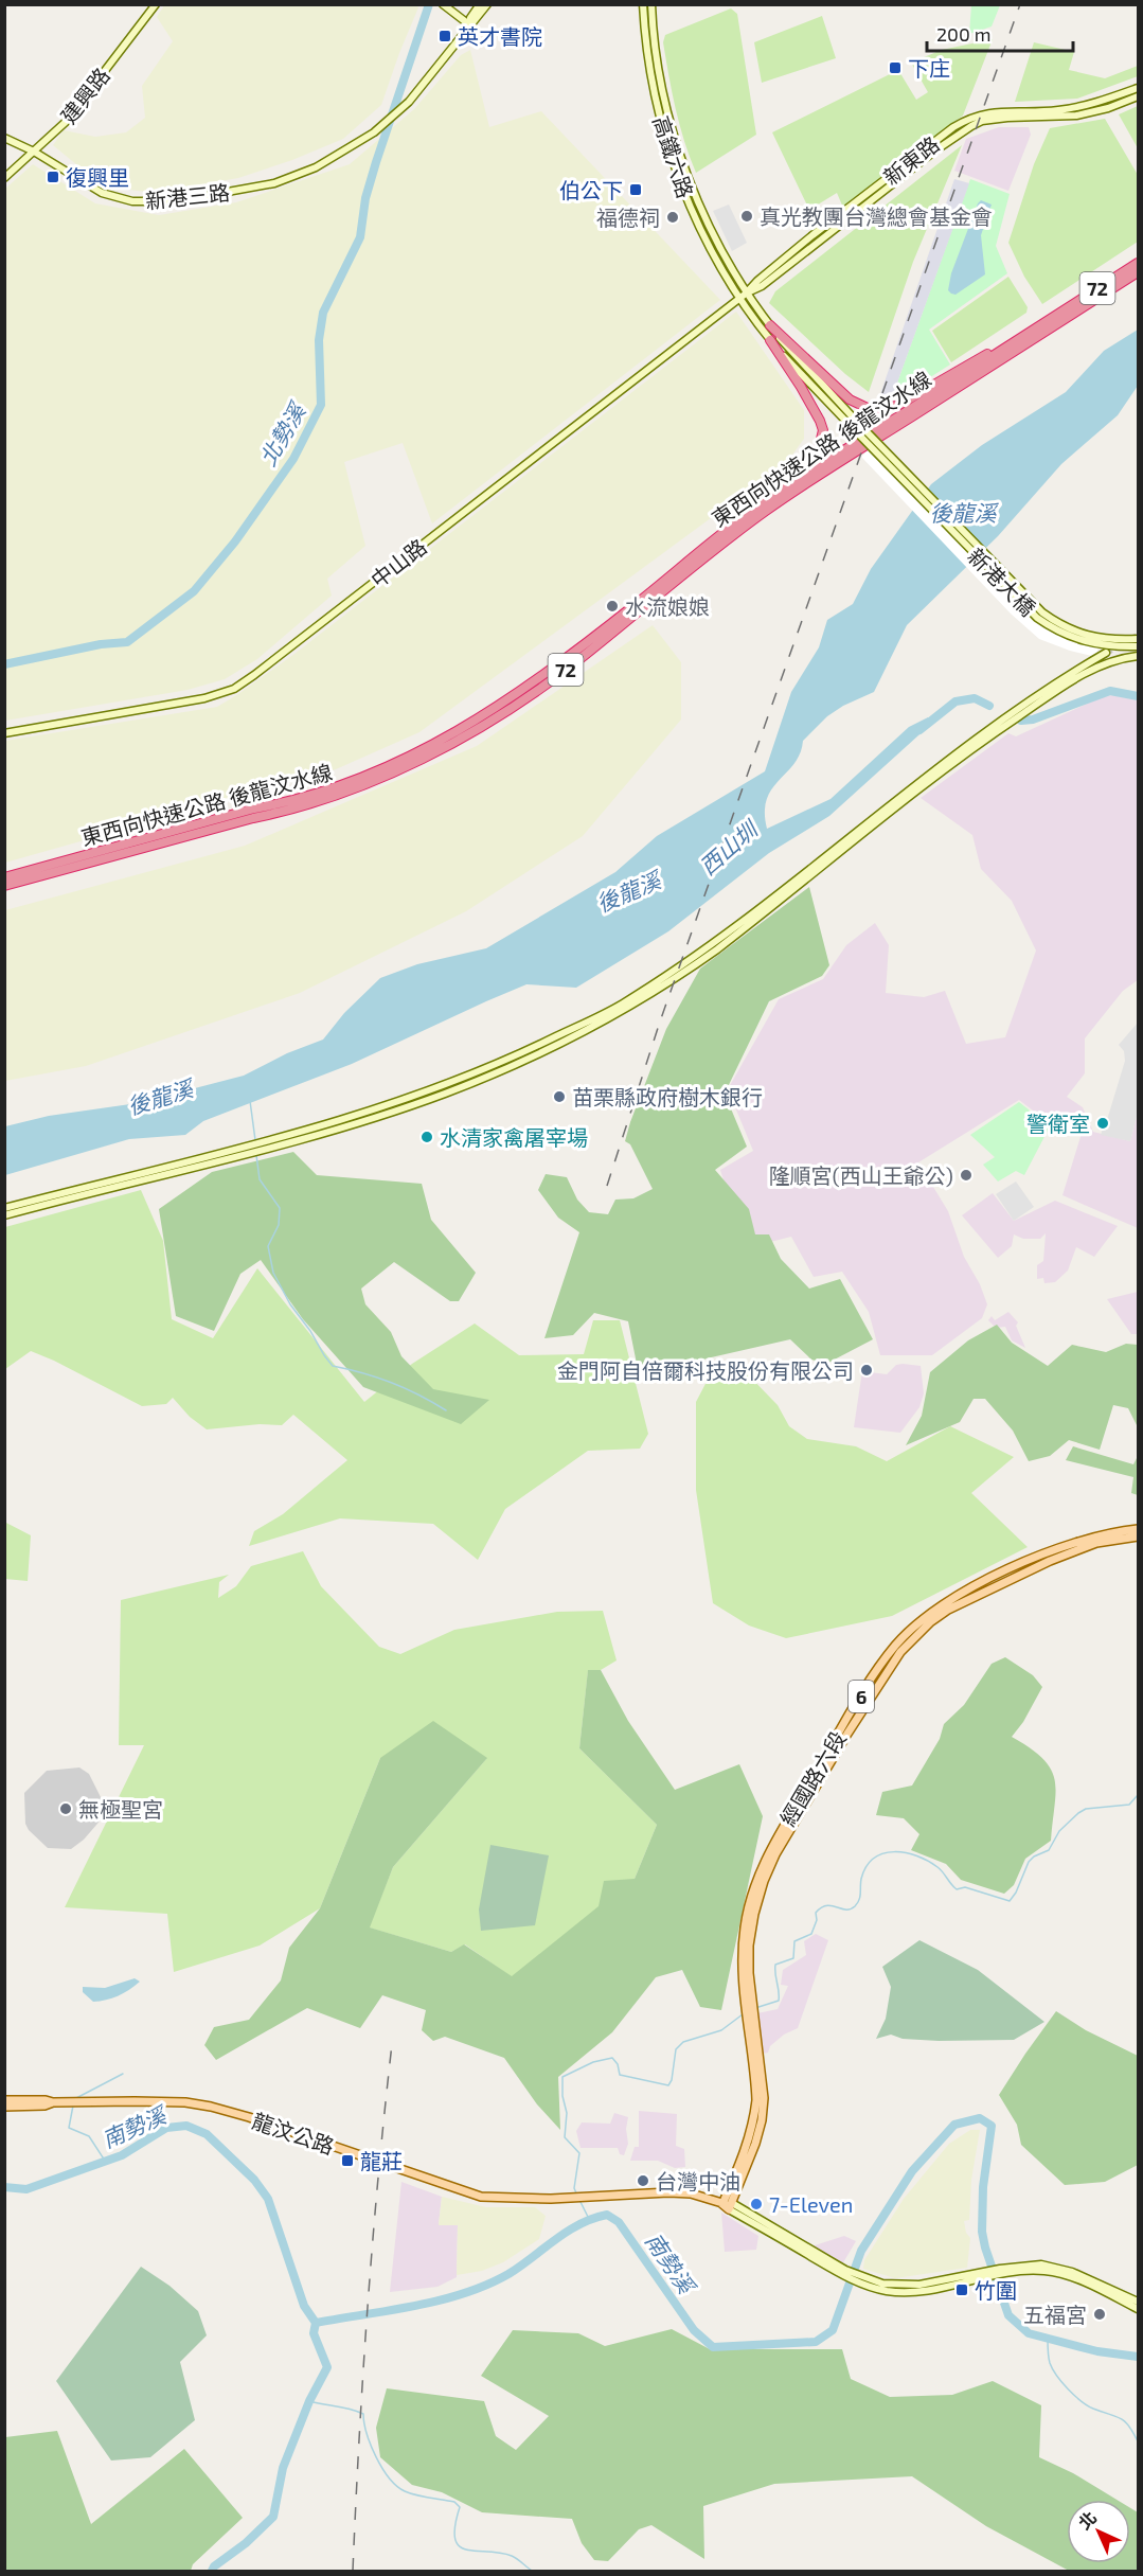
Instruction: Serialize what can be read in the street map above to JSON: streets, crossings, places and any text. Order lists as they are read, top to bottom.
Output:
{
  "streets": {
    "highway": ["72", "東西向快速公路 後龍汶水線"],
    "main road": ["6", "經國路六段", "龍汶公路"],
    "street": [
      "建興路",
      "高鐵六路",
      "新東路",
      "新港三路",
      "中山路",
      "新港大橋"
    ]
  },
  "crossings": [
    ["建興路", "新港三路"],
    ["高鐵六路", "新東路"],
    ["高鐵六路", "中山路"],
    ["高鐵六路", "新港大橋"],
    ["新東路", "中山路"],
    ["新東路", "新港大橋"],
    ["中山路", "新港大橋"],
    ["6", "經國路六段"],
    ["6", "龍汶公路"]
  ],
  "water": [
    "北勢溪",
    "後龍溪",
    "西山圳",
    "南勢溪"
  ],
  "places": {
    "transit": [
      "英才書院",
      "下庄",
      "復興里",
      "伯公下",
      "龍莊",
      "竹圍"
    ],
    "other": [
      "真光教團台灣總會基金會",
      "福德祠",
      "水流娘娘",
      "苗栗縣政府樹木銀行",
      "警衛室",
      "水清家禽屠宰場",
      "隆順宮(西山王爺公)",
      "金門阿自倍爾科技股份有限公司",
      "無極聖宮",
      "台灣中油",
      "7-Eleven",
      "五福宮"
    ]
  },
  "scale_bar": "200 m",
  "north": "top left"
}
